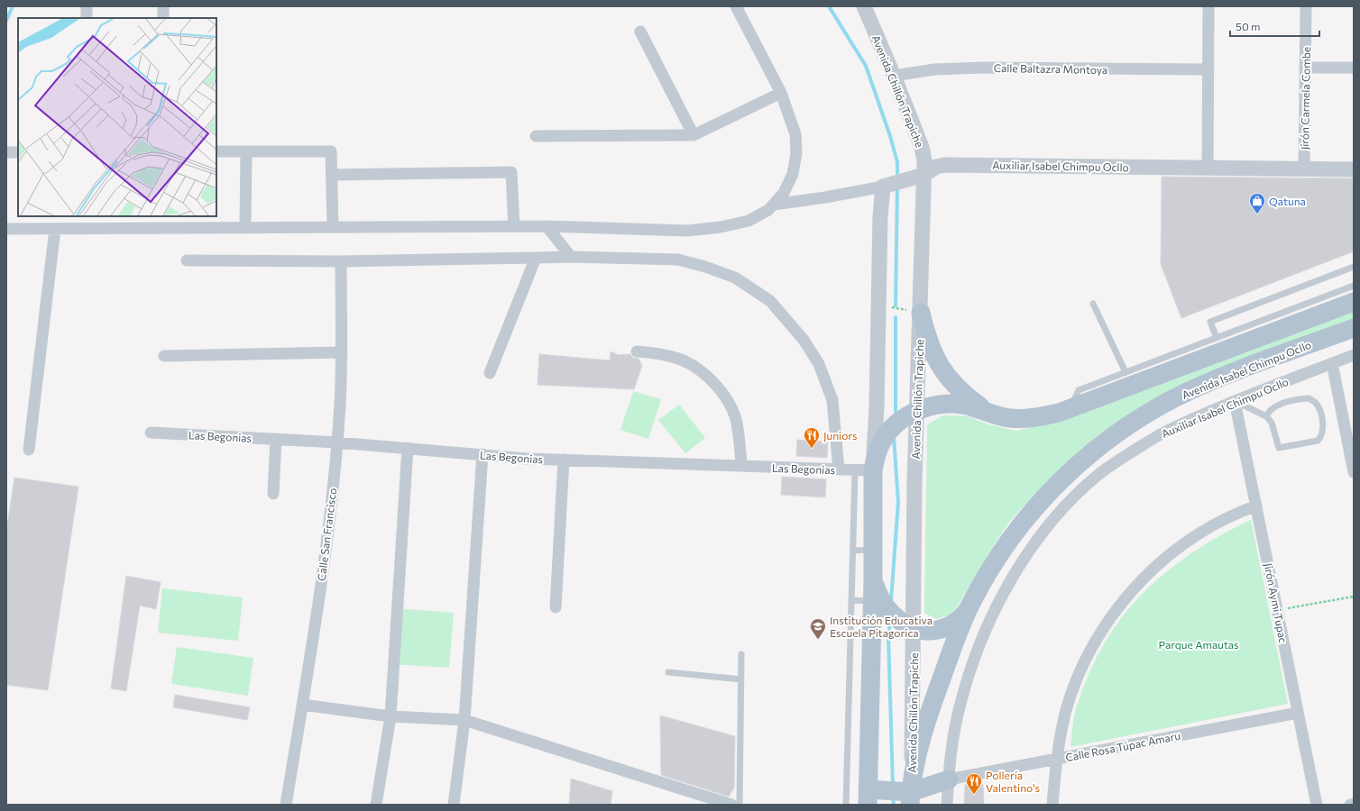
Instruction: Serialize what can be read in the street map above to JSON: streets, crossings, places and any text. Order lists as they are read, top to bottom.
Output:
{
  "streets": {
    "main road": ["Avenida Isabel Chimpu Ocllo"],
    "street": [
      "Calle Baltazra Montoya",
      "Avenida Chillón Trapiche",
      "Jirón Carmela Combe",
      "Auxiliar Isabel Chimpu Ocllo",
      "Las Begonias",
      "Calle San Francisco",
      "Jirón Aymi Tupac",
      "Calle Rosa Túpac Amaru"
    ]
  },
  "crossings": [
    ["Calle Baltazra Montoya", "Avenida Chillón Trapiche"],
    ["Avenida Chillón Trapiche", "Auxiliar Isabel Chimpu Ocllo"],
    ["Avenida Chillón Trapiche", "Avenida Isabel Chimpu Ocllo"],
    ["Jirón Carmela Combe", "Auxiliar Isabel Chimpu Ocllo"],
    ["Auxiliar Isabel Chimpu Ocllo", "Jirón Aymi Tupac"],
    ["Auxiliar Isabel Chimpu Ocllo", "Calle Rosa Túpac Amaru"],
    ["Las Begonias", "Calle San Francisco"],
    ["Jirón Aymi Tupac", "Calle Rosa Túpac Amaru"]
  ],
  "parks": ["Parque Amautas"],
  "places": {
    "shop": ["Qatuna"],
    "restaurant": ["Juniors", "Pollería Valentino's"],
    "school or university": ["Institución Educativa Escuela Pitagorica"]
  },
  "scale_bar": "50 m"
}
